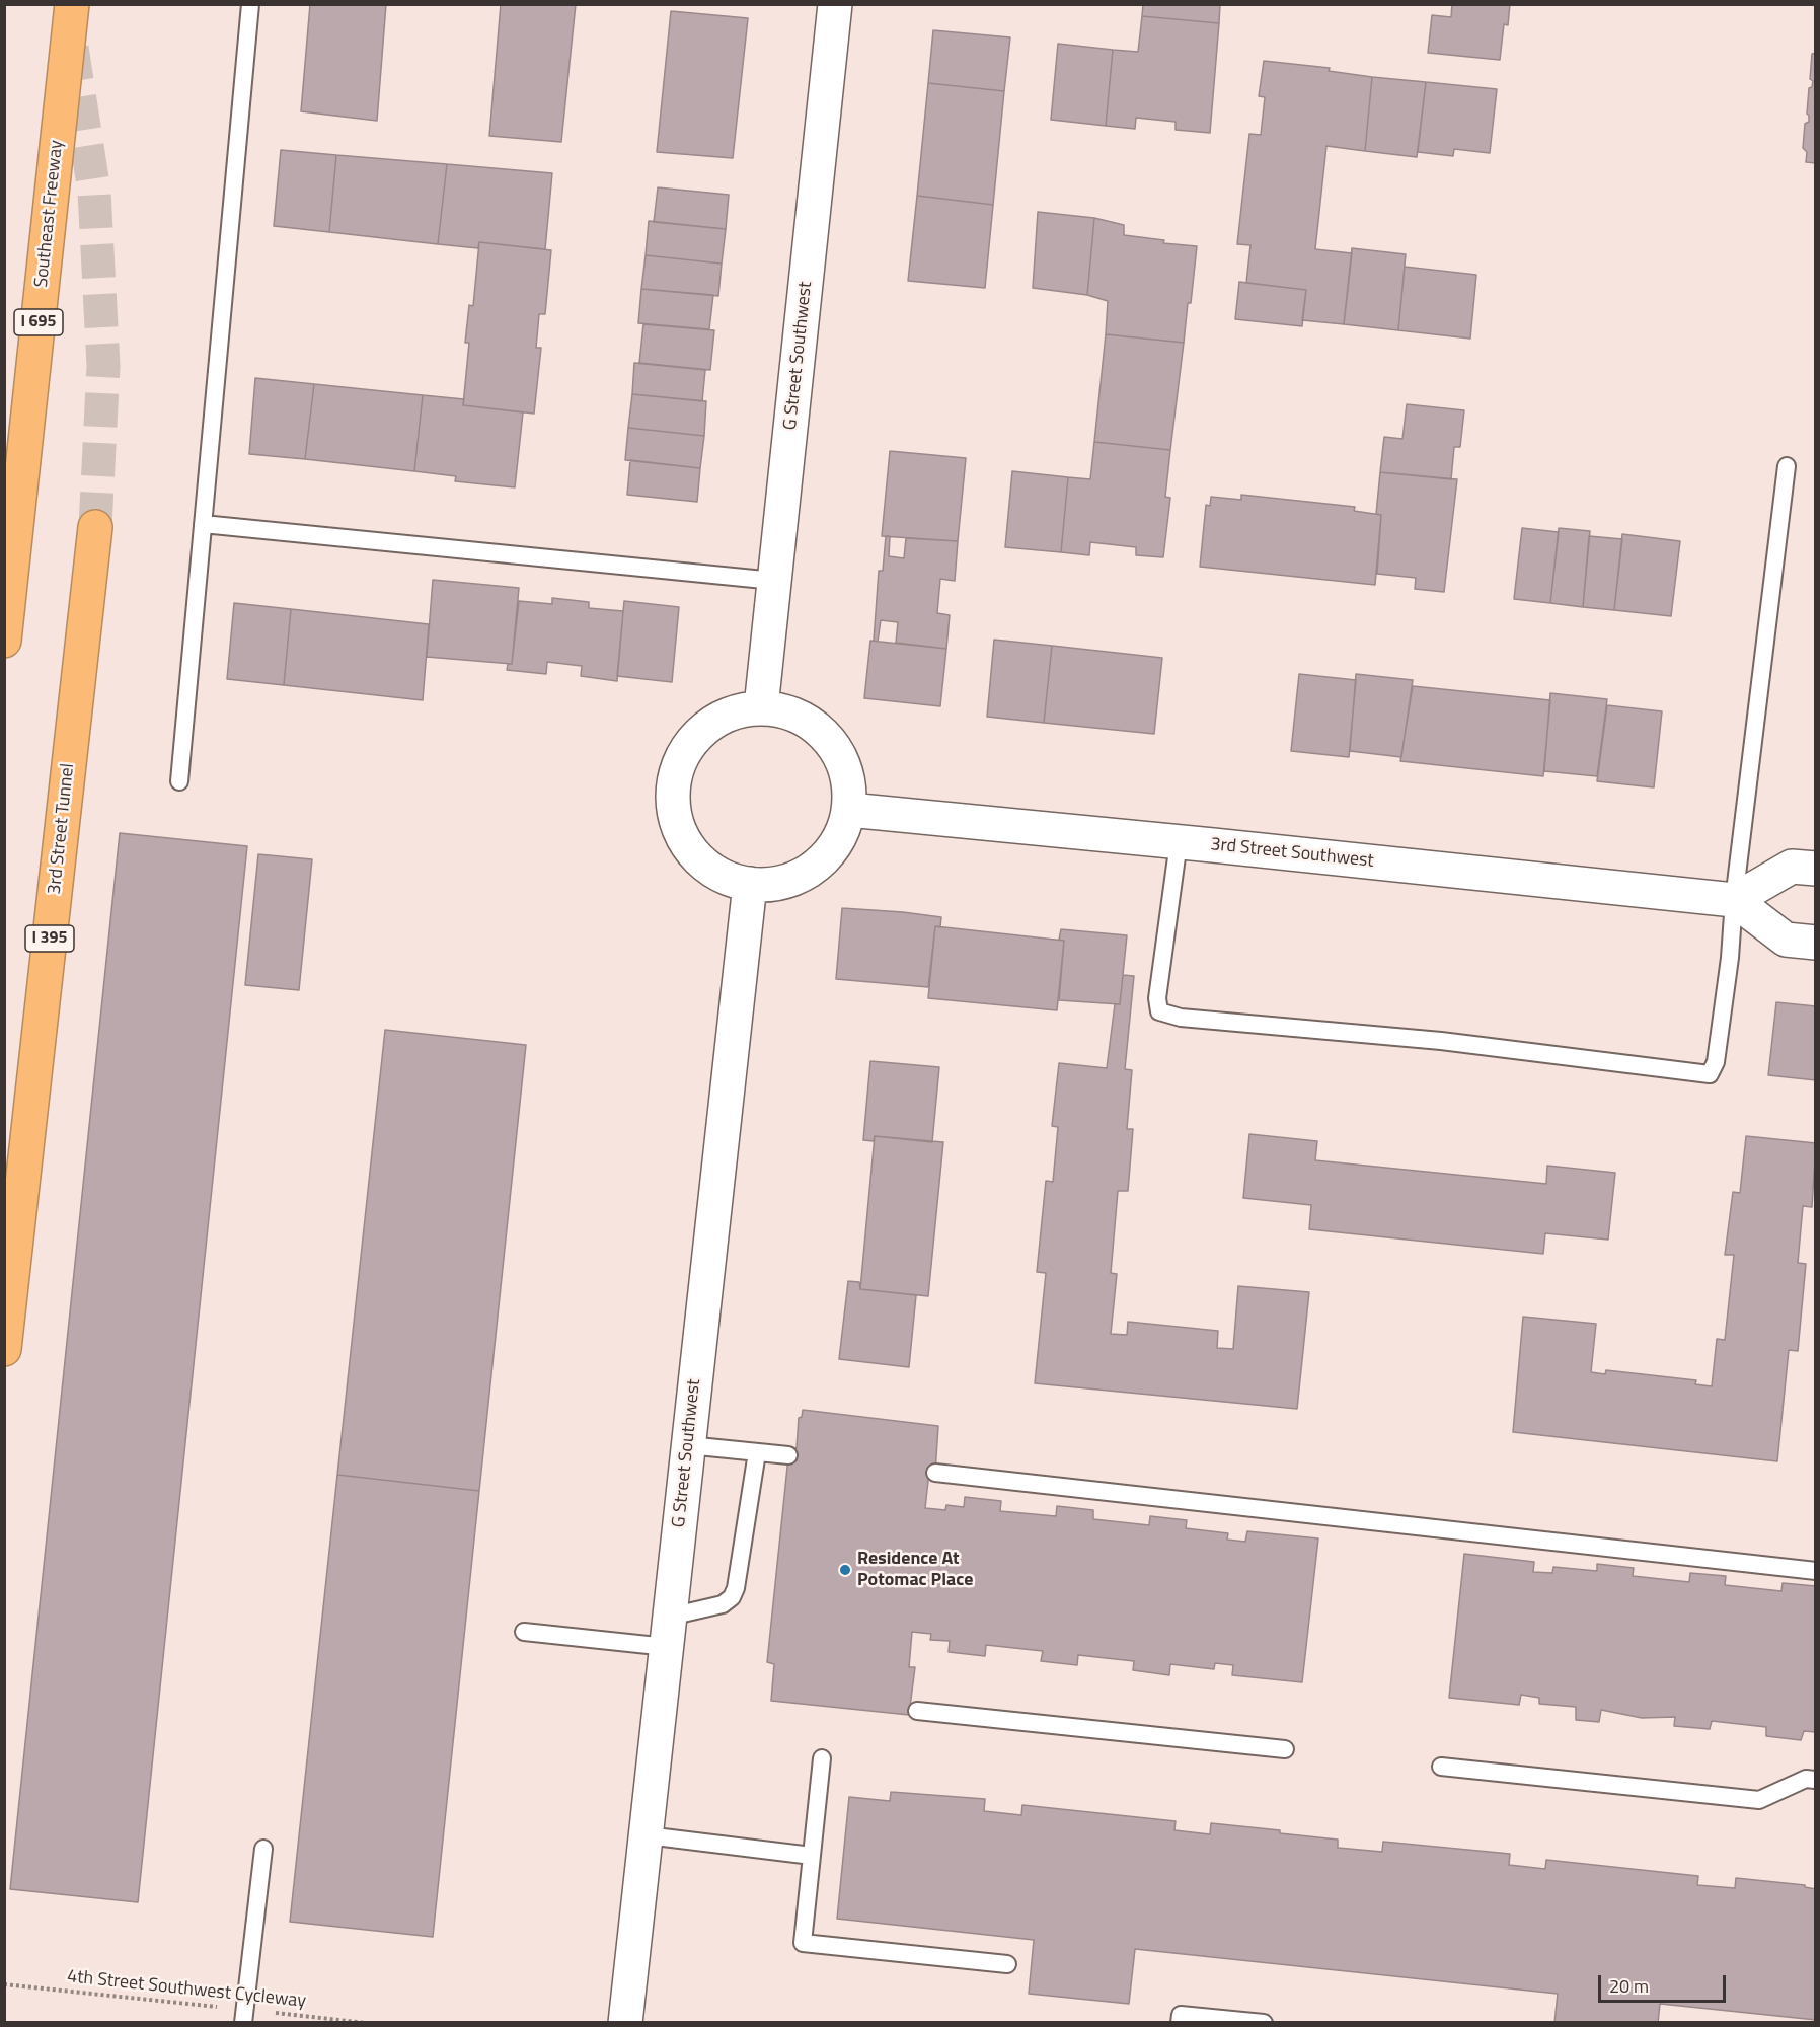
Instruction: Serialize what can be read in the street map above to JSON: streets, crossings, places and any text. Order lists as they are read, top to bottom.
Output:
{
  "streets": {
    "highway": [
      "Southeast Freeway",
      "I 695",
      "3rd Street Tunnel",
      "I 395"
    ],
    "street": ["G Street Southwest", "3rd Street Southwest"],
    "path": ["4th Street Southwest Cycleway"]
  },
  "crossings": [
    ["G Street Southwest", "3rd Street Southwest"]
  ],
  "places": ["Residence At Potomac Place"],
  "scale_bar": "20 m"
}
